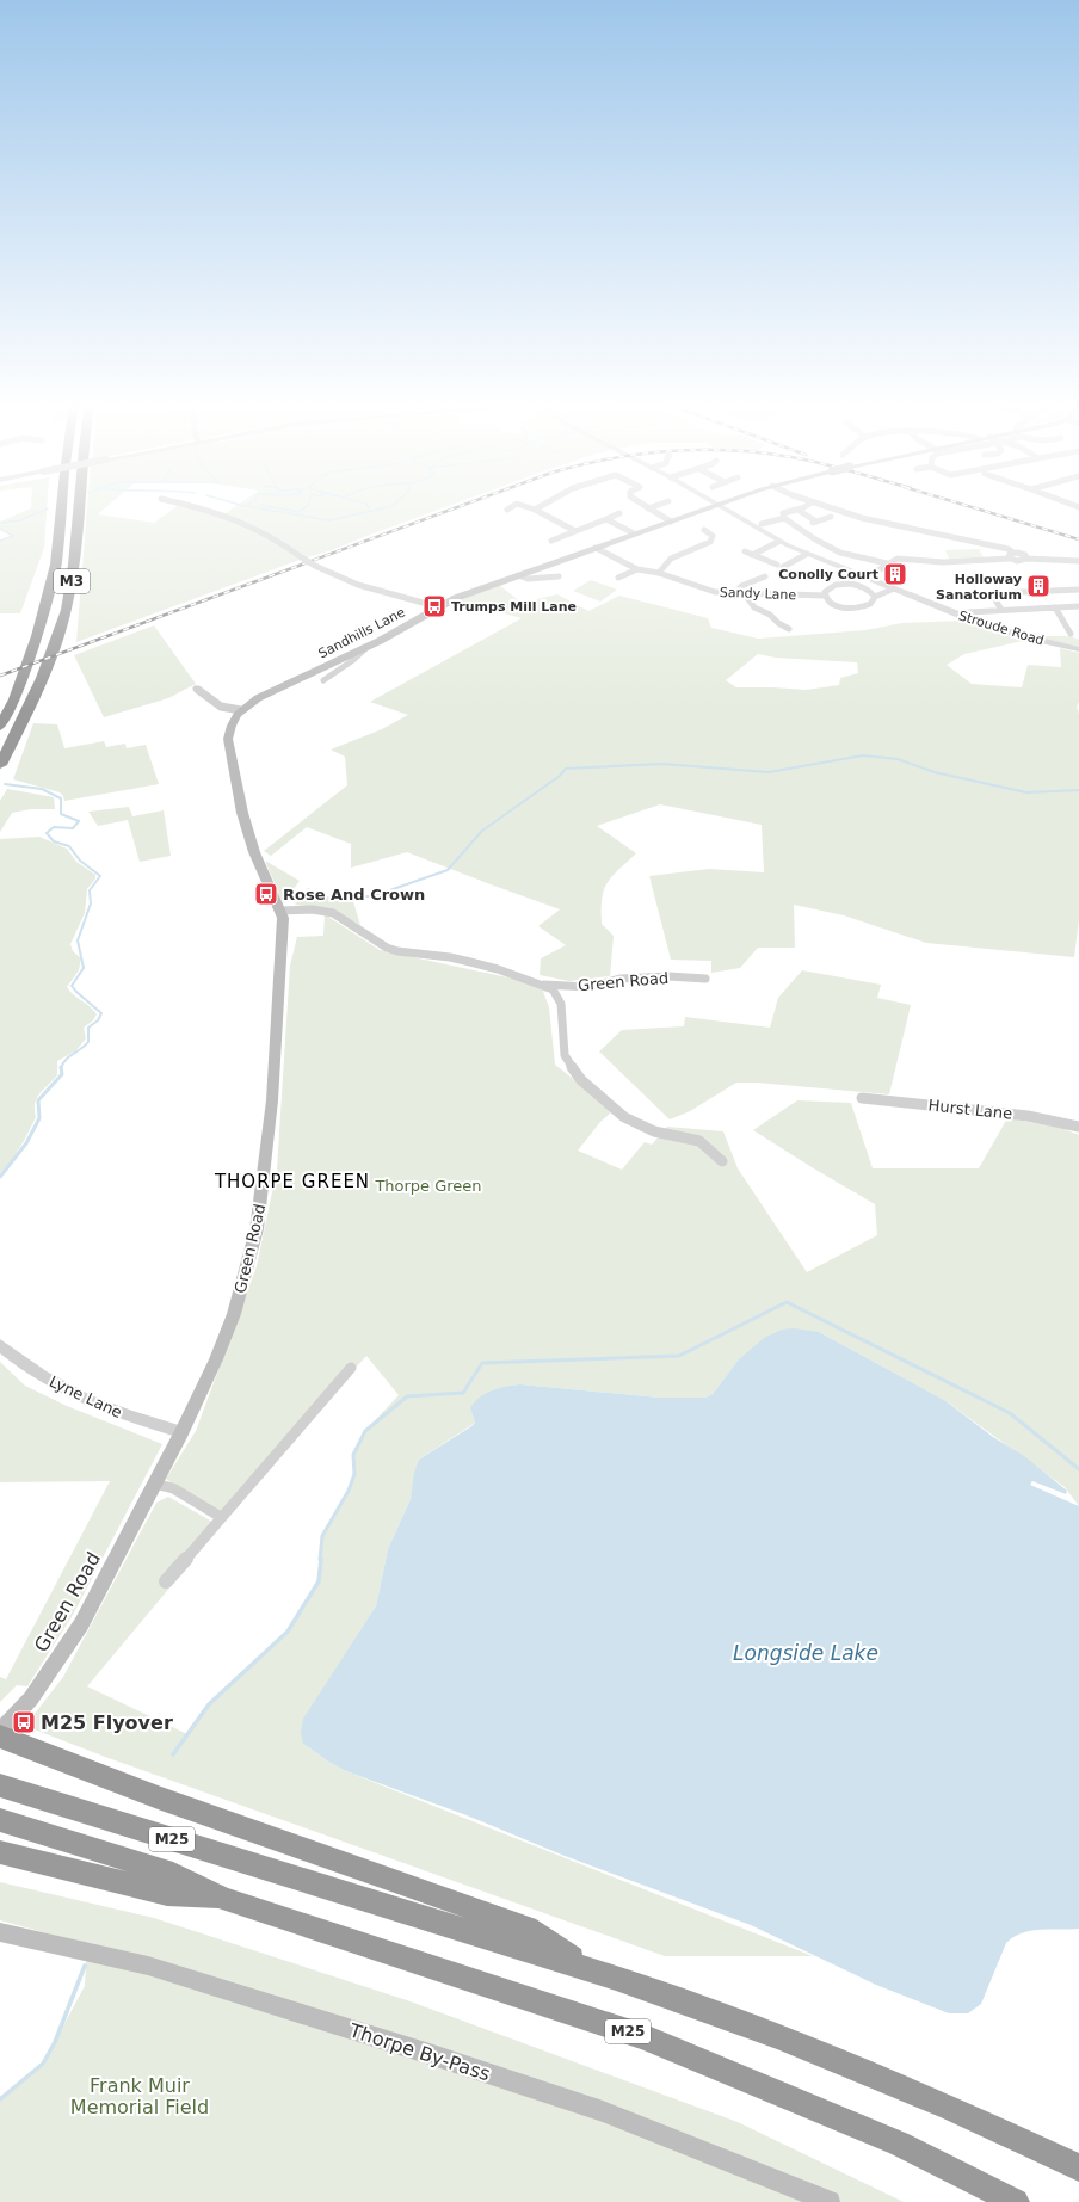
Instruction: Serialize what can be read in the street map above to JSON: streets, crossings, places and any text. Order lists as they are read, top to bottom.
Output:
{
  "streets": {
    "highway": ["M3", "M25"],
    "main road": ["Sandhills Lane", "Green Road", "Thorpe By-Pass"],
    "street": [
      "Sandy Lane",
      "Stroude Road",
      "Hurst Lane",
      "Lyne Lane"
    ]
  },
  "crossings": [
    ["Sandy Lane", "Stroude Road"],
    ["Sandy Lane", "Sandhills Lane"],
    ["Sandhills Lane", "Green Road"],
    ["Green Road", "Lyne Lane"]
  ],
  "districts": ["THORPE GREEN"],
  "water": ["Longside Lake"],
  "parks": ["Thorpe Green", "Frank Muir Memorial Field"],
  "places": {
    "building": ["Conolly Court", "Holloway Sanatorium"],
    "bus stop": ["Trumps Mill Lane", "Rose And Crown", "M25 Flyover"]
  }
}
